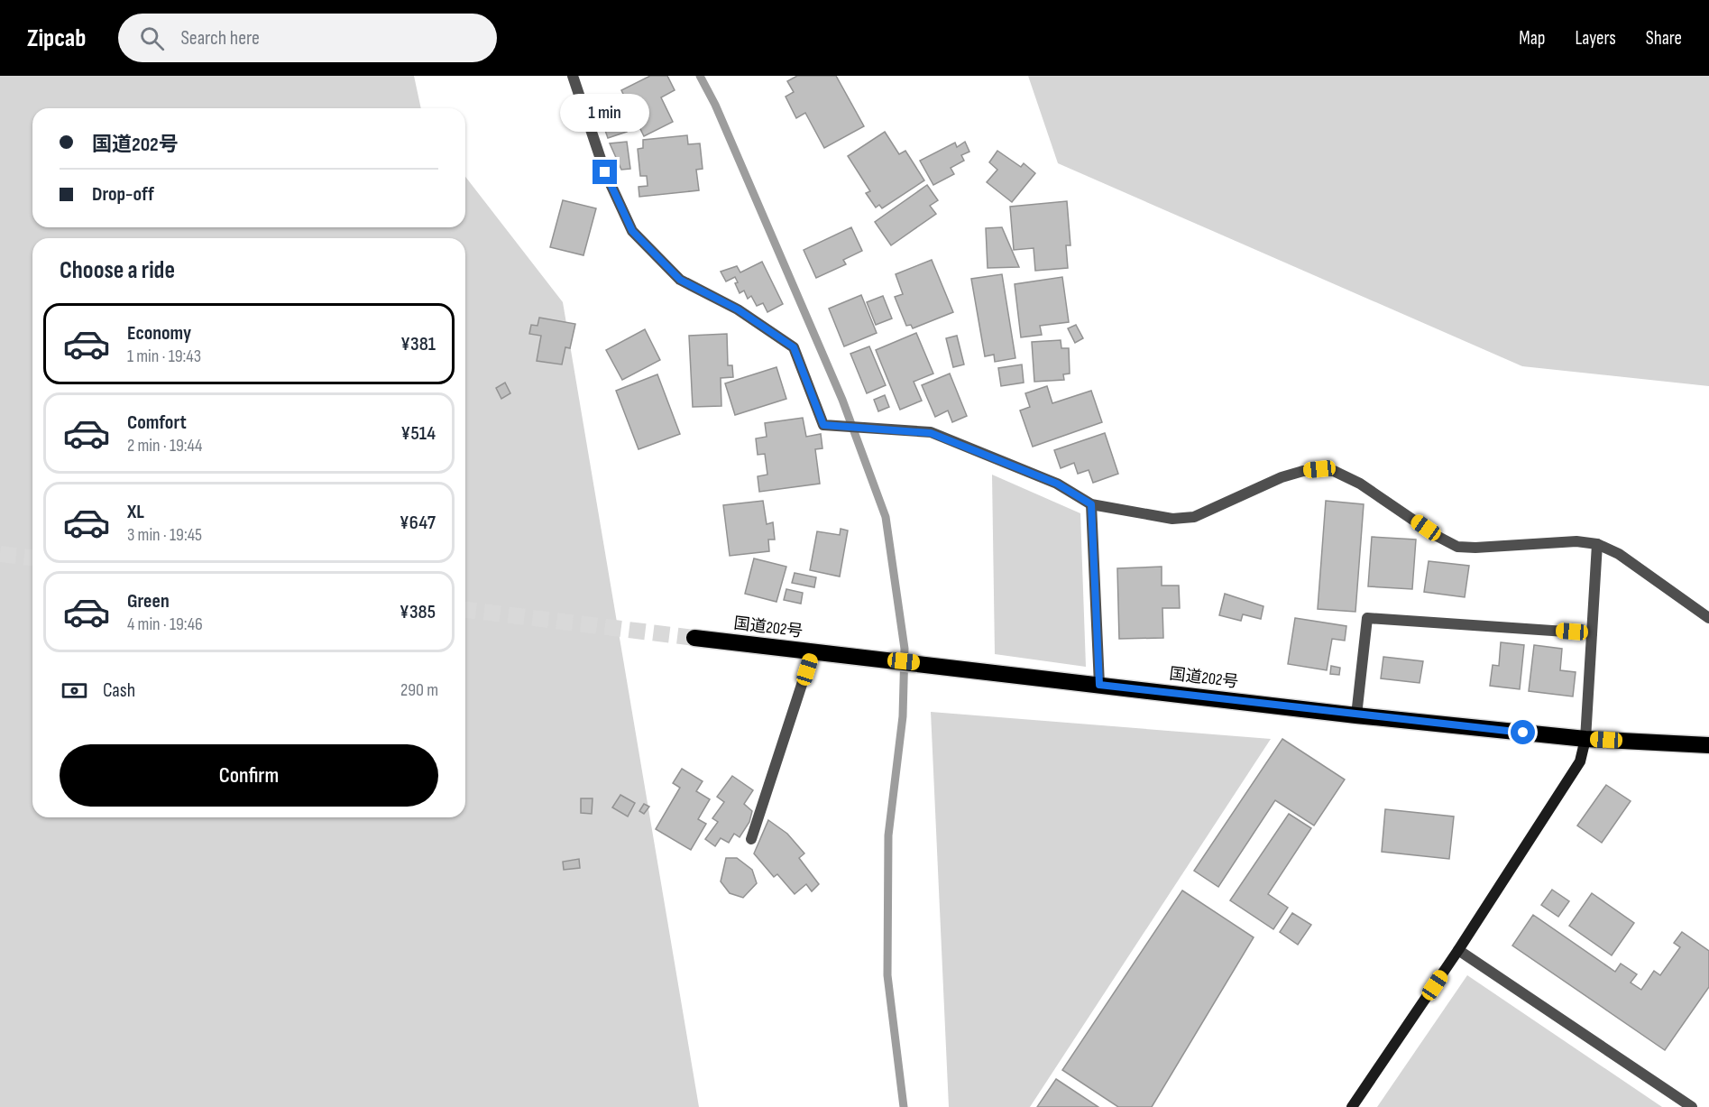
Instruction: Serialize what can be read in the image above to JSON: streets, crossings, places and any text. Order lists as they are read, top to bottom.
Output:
{
  "streets": {
    "highway": ["国道202号"]
  },
  "page": {
    "header": "Zipcab",
    "search": "Search here",
    "nav": ["Map", "Layers", "Share"],
    "bubble": "1 min",
    "banner": ["国道202号", "Drop-off"],
    "heading": "Choose a ride",
    "list": [
      {
        "name": "Economy",
        "note": "1 min · 19:43",
        "value": "¥381"
      },
      {
        "name": "Comfort",
        "note": "2 min · 19:44",
        "value": "¥514"
      },
      {
        "name": "XL",
        "note": "3 min · 19:45",
        "value": "¥647"
      },
      {
        "name": "Green",
        "note": "4 min · 19:46",
        "value": "¥385"
      }
    ],
    "pay": ["Cash", "290 m"],
    "buttons": "Confirm"
  }
}
